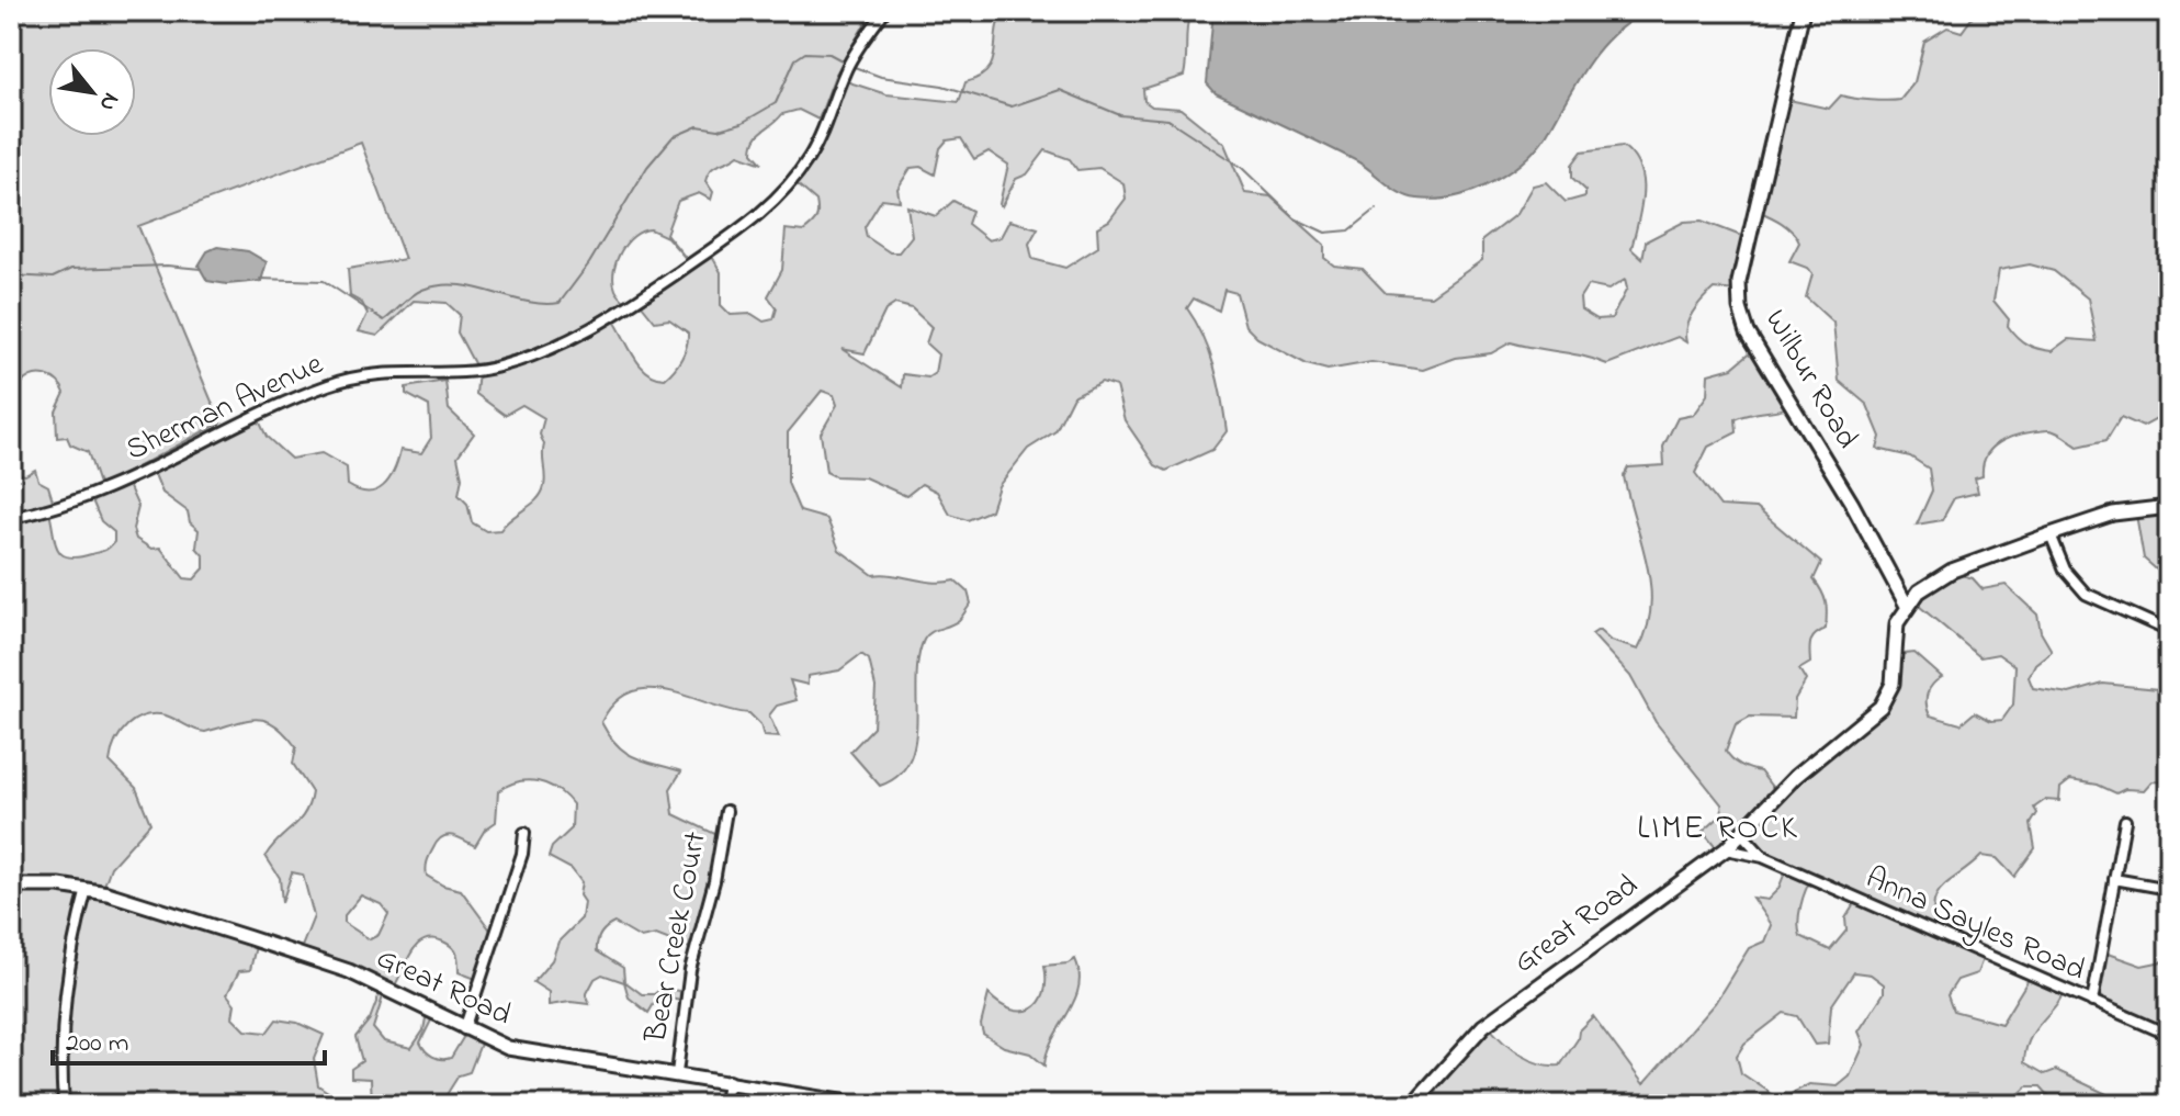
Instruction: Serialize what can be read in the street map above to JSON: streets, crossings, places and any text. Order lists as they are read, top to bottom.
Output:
{
  "streets": {
    "street": [
      "Wilbur Road",
      "Sherman Avenue",
      "Great Road",
      "Anna Sayles Road",
      "Bear Creek Court"
    ]
  },
  "crossings": [
    ["Wilbur Road", "Great Road"],
    ["Great Road", "Anna Sayles Road"],
    ["Great Road", "Bear Creek Court"]
  ],
  "districts": ["LIME ROCK"],
  "scale_bar": "200 m",
  "north": "bottom right"
}
